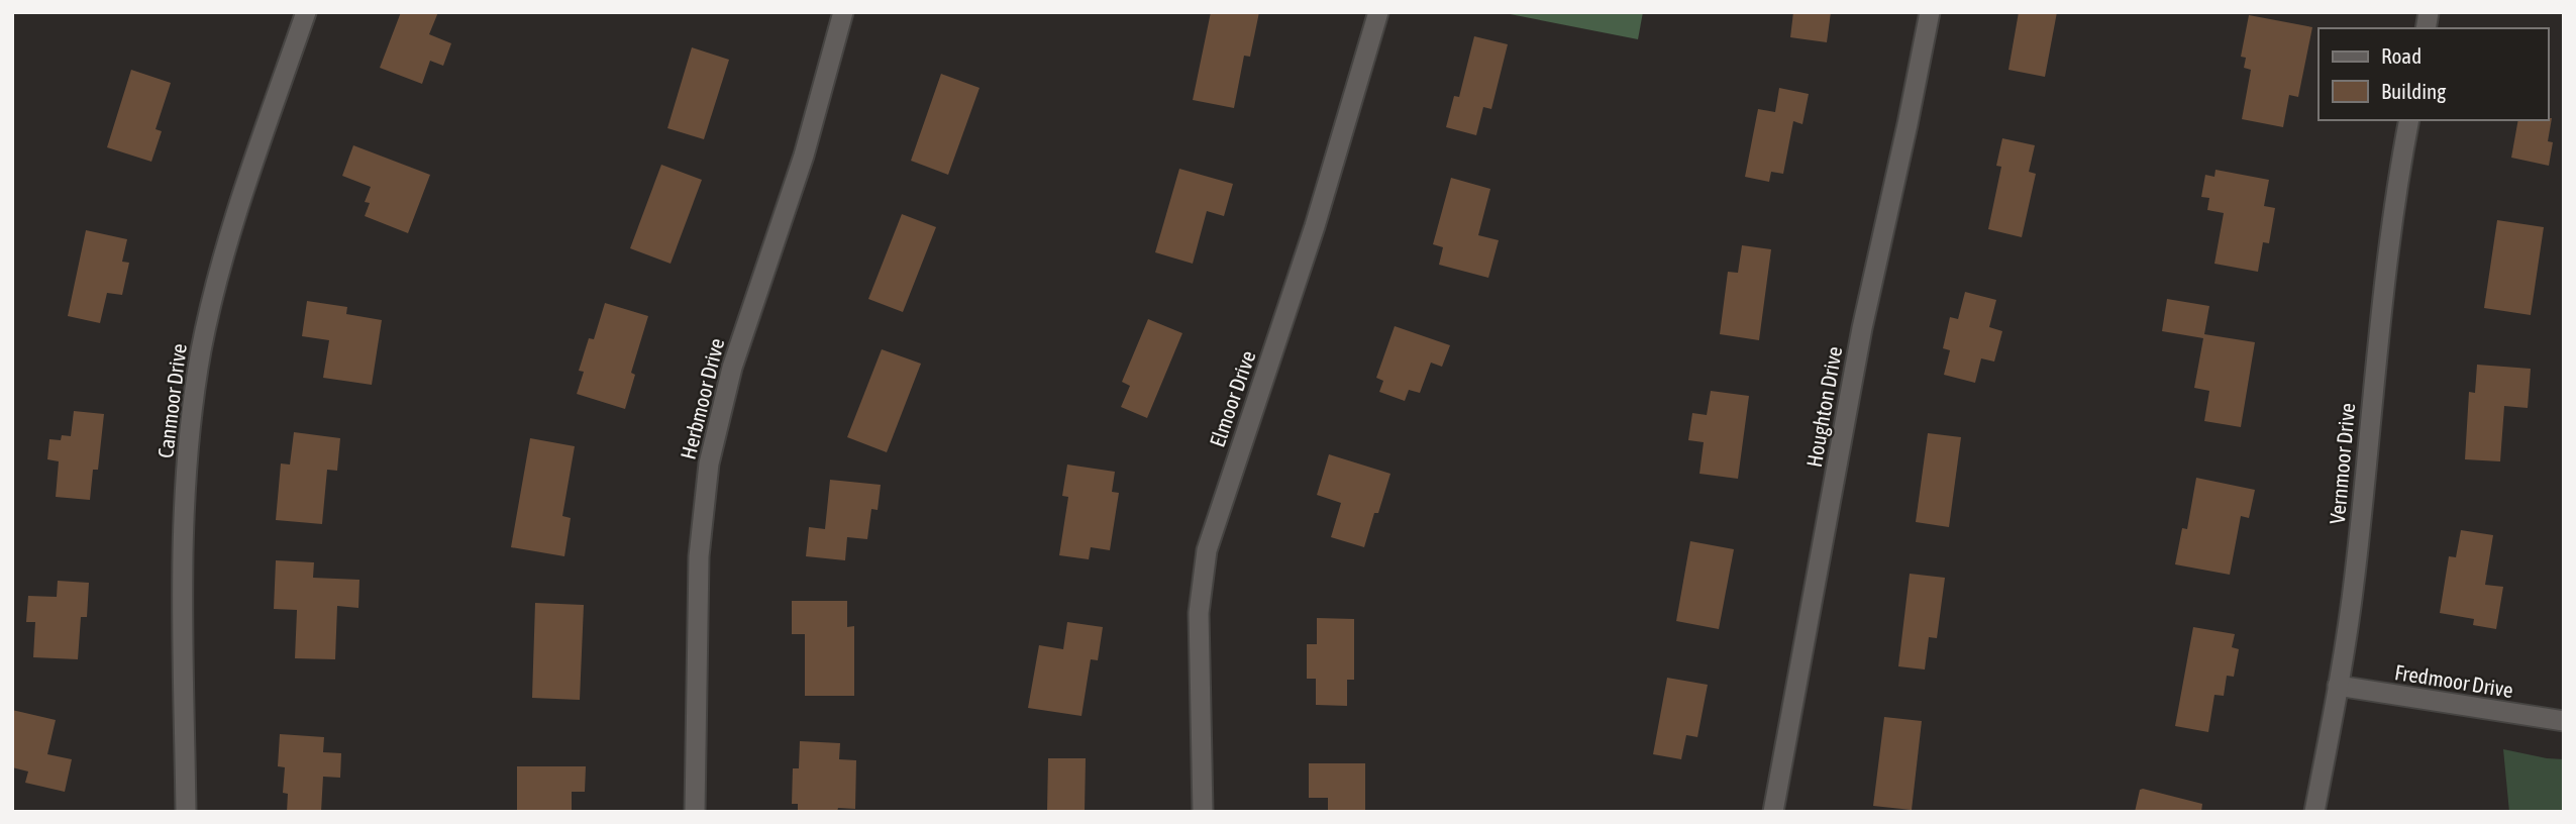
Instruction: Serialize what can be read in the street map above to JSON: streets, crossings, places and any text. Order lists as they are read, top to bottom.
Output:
{
  "streets": {
    "street": [
      "Herbmoor Drive",
      "Elmoor Drive",
      "Canmoor Drive",
      "Houghton Drive",
      "Vernmoor Drive",
      "Fredmoor Drive"
    ]
  },
  "crossings": [
    ["Vernmoor Drive", "Fredmoor Drive"]
  ],
  "legend": ["Road", "Building"]
}
